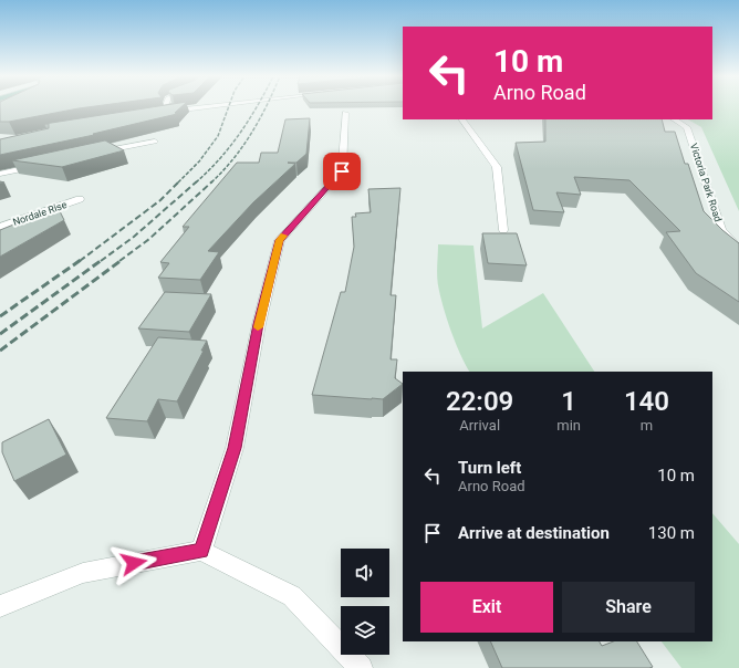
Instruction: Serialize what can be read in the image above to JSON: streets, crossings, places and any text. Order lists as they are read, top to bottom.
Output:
{
  "streets": {
    "street": ["Victoria Park Road", "Nordale Rise"]
  },
  "page": {
    "turn": ["10 m", "Arno Road"],
    "eta": [
      "22:09",
      "Arrival",
      "1",
      "min",
      "140",
      "m"
    ],
    "list": [
      {
        "name": "Turn left",
        "note": "Arno Road",
        "value": "10 m"
      },
      {
        "name": "Arrive at destination",
        "value": "130 m"
      }
    ],
    "buttons": ["Exit", "Share"]
  }
}
